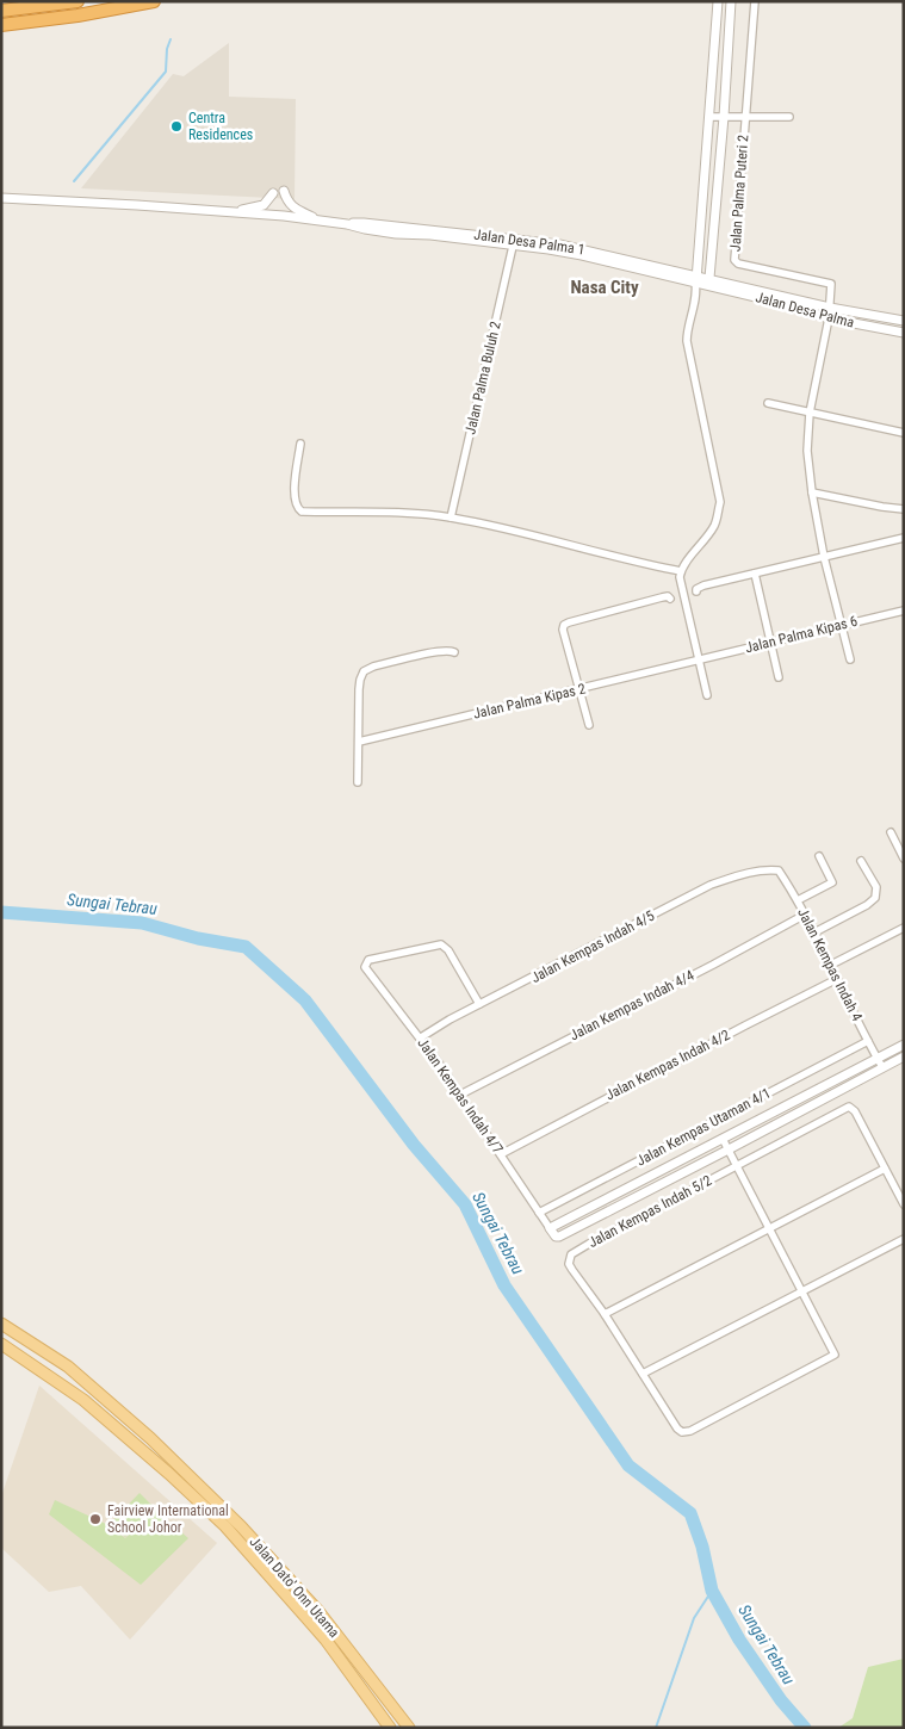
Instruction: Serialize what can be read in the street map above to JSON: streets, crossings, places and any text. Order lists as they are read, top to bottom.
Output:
{
  "streets": {
    "main road": ["Jalan Dato' Onn Utama"],
    "street": [
      "Jalan Palma Puteri 2",
      "Jalan Desa Palma 1",
      "Jalan Desa Palma",
      "Jalan Palma Buluh 2",
      "Jalan Palma Kipas 6",
      "Jalan Palma Kipas 2",
      "Jalan Kempas Indah 4/5",
      "Jalan Kempas Indah 4",
      "Jalan Kempas Indah 4/4",
      "Jalan Kempas Indah 4/2",
      "Jalan Kempas Indah 4/7",
      "Jalan Kempas Utaman 4/1",
      "Jalan Kempas Indah 5/2"
    ]
  },
  "crossings": [
    ["Jalan Palma Puteri 2", "Jalan Desa Palma"],
    ["Jalan Desa Palma 1", "Jalan Desa Palma"],
    ["Jalan Desa Palma 1", "Jalan Palma Buluh 2"],
    ["Jalan Palma Kipas 6", "Jalan Palma Kipas 2"],
    ["Jalan Kempas Indah 4/5", "Jalan Kempas Indah 4"],
    ["Jalan Kempas Indah 4/5", "Jalan Kempas Indah 4/7"],
    ["Jalan Kempas Indah 4", "Jalan Kempas Indah 4/4"],
    ["Jalan Kempas Indah 4", "Jalan Kempas Indah 4/2"],
    ["Jalan Kempas Indah 4", "Jalan Kempas Utaman 4/1"],
    ["Jalan Kempas Indah 4/4", "Jalan Kempas Indah 4/7"],
    ["Jalan Kempas Indah 4/2", "Jalan Kempas Indah 4/7"],
    ["Jalan Kempas Indah 4/7", "Jalan Kempas Utaman 4/1"]
  ],
  "districts": ["Nasa City"],
  "water": ["Sungai Tebrau"],
  "places": ["Centra Residences", "Fairview International School Johor"]
}
